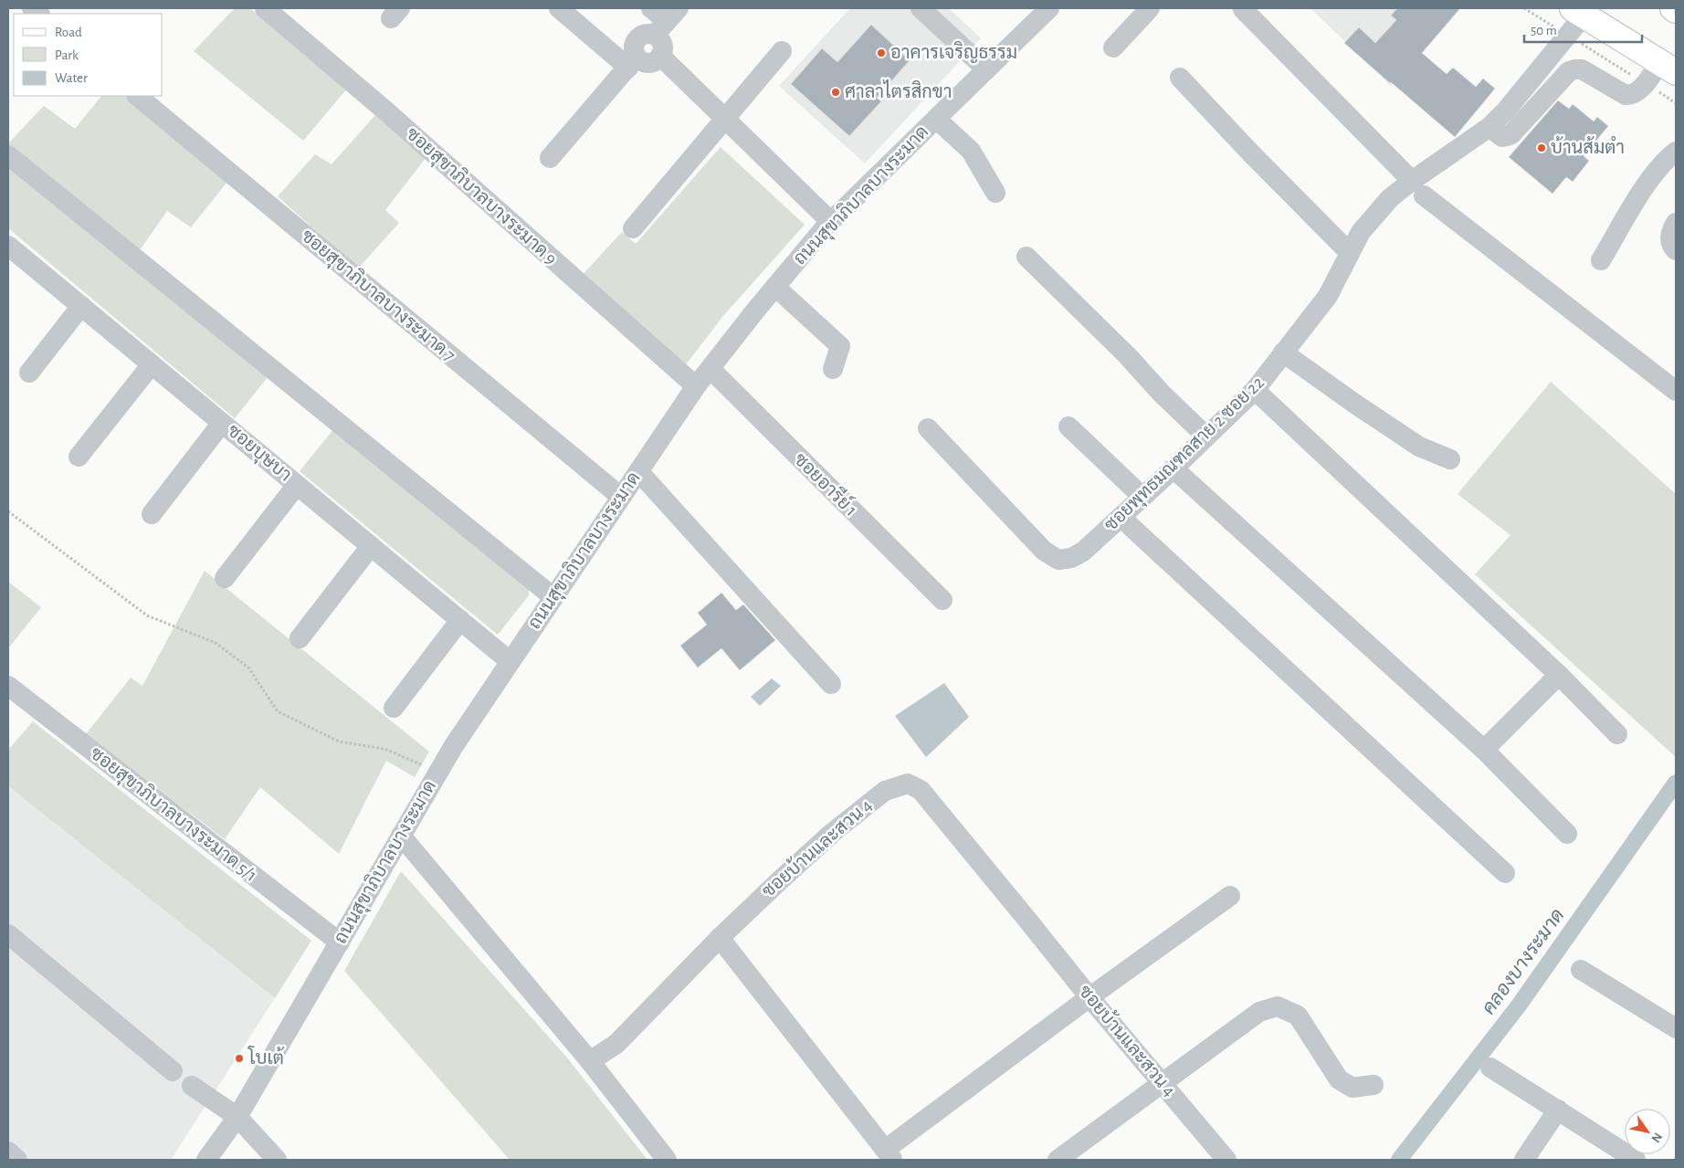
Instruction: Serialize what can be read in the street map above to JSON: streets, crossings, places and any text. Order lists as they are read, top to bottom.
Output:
{
  "streets": {
    "street": [
      "ถนนสุขาภิบาลบางระมาด",
      "ซอยสุขาภิบาลบางระมาด 9",
      "ซอยสุขาภิบาลบางระมาด 7",
      "ซอยบุษบา",
      "ซอยพุทธมณฑลสาย 2 ซอย 22",
      "ซอยอารีย์ 1",
      "ซอยสุขาภิบาลบางระมาด 5/1",
      "ซอยบ้านและสวน 4"
    ]
  },
  "crossings": [
    ["ถนนสุขาภิบาลบางระมาด", "ซอยสุขาภิบาลบางระมาด 9"],
    ["ถนนสุขาภิบาลบางระมาด", "ซอยสุขาภิบาลบางระมาด 7"],
    ["ถนนสุขาภิบาลบางระมาด", "ซอยบุษบา"],
    ["ถนนสุขาภิบาลบางระมาด", "ซอยอารีย์ 1"],
    ["ถนนสุขาภิบาลบางระมาด", "ซอยสุขาภิบาลบางระมาด 5/1"]
  ],
  "water": ["คลองบางระมาด"],
  "places": [
    "อาคารเจริญธรรม",
    "ศาลาไตรสิกขา",
    "บ้านส้มตำ",
    "โบเต้"
  ],
  "legend": ["Road", "Park", "Water"],
  "scale_bar": "50 m",
  "north": "bottom right"
}
